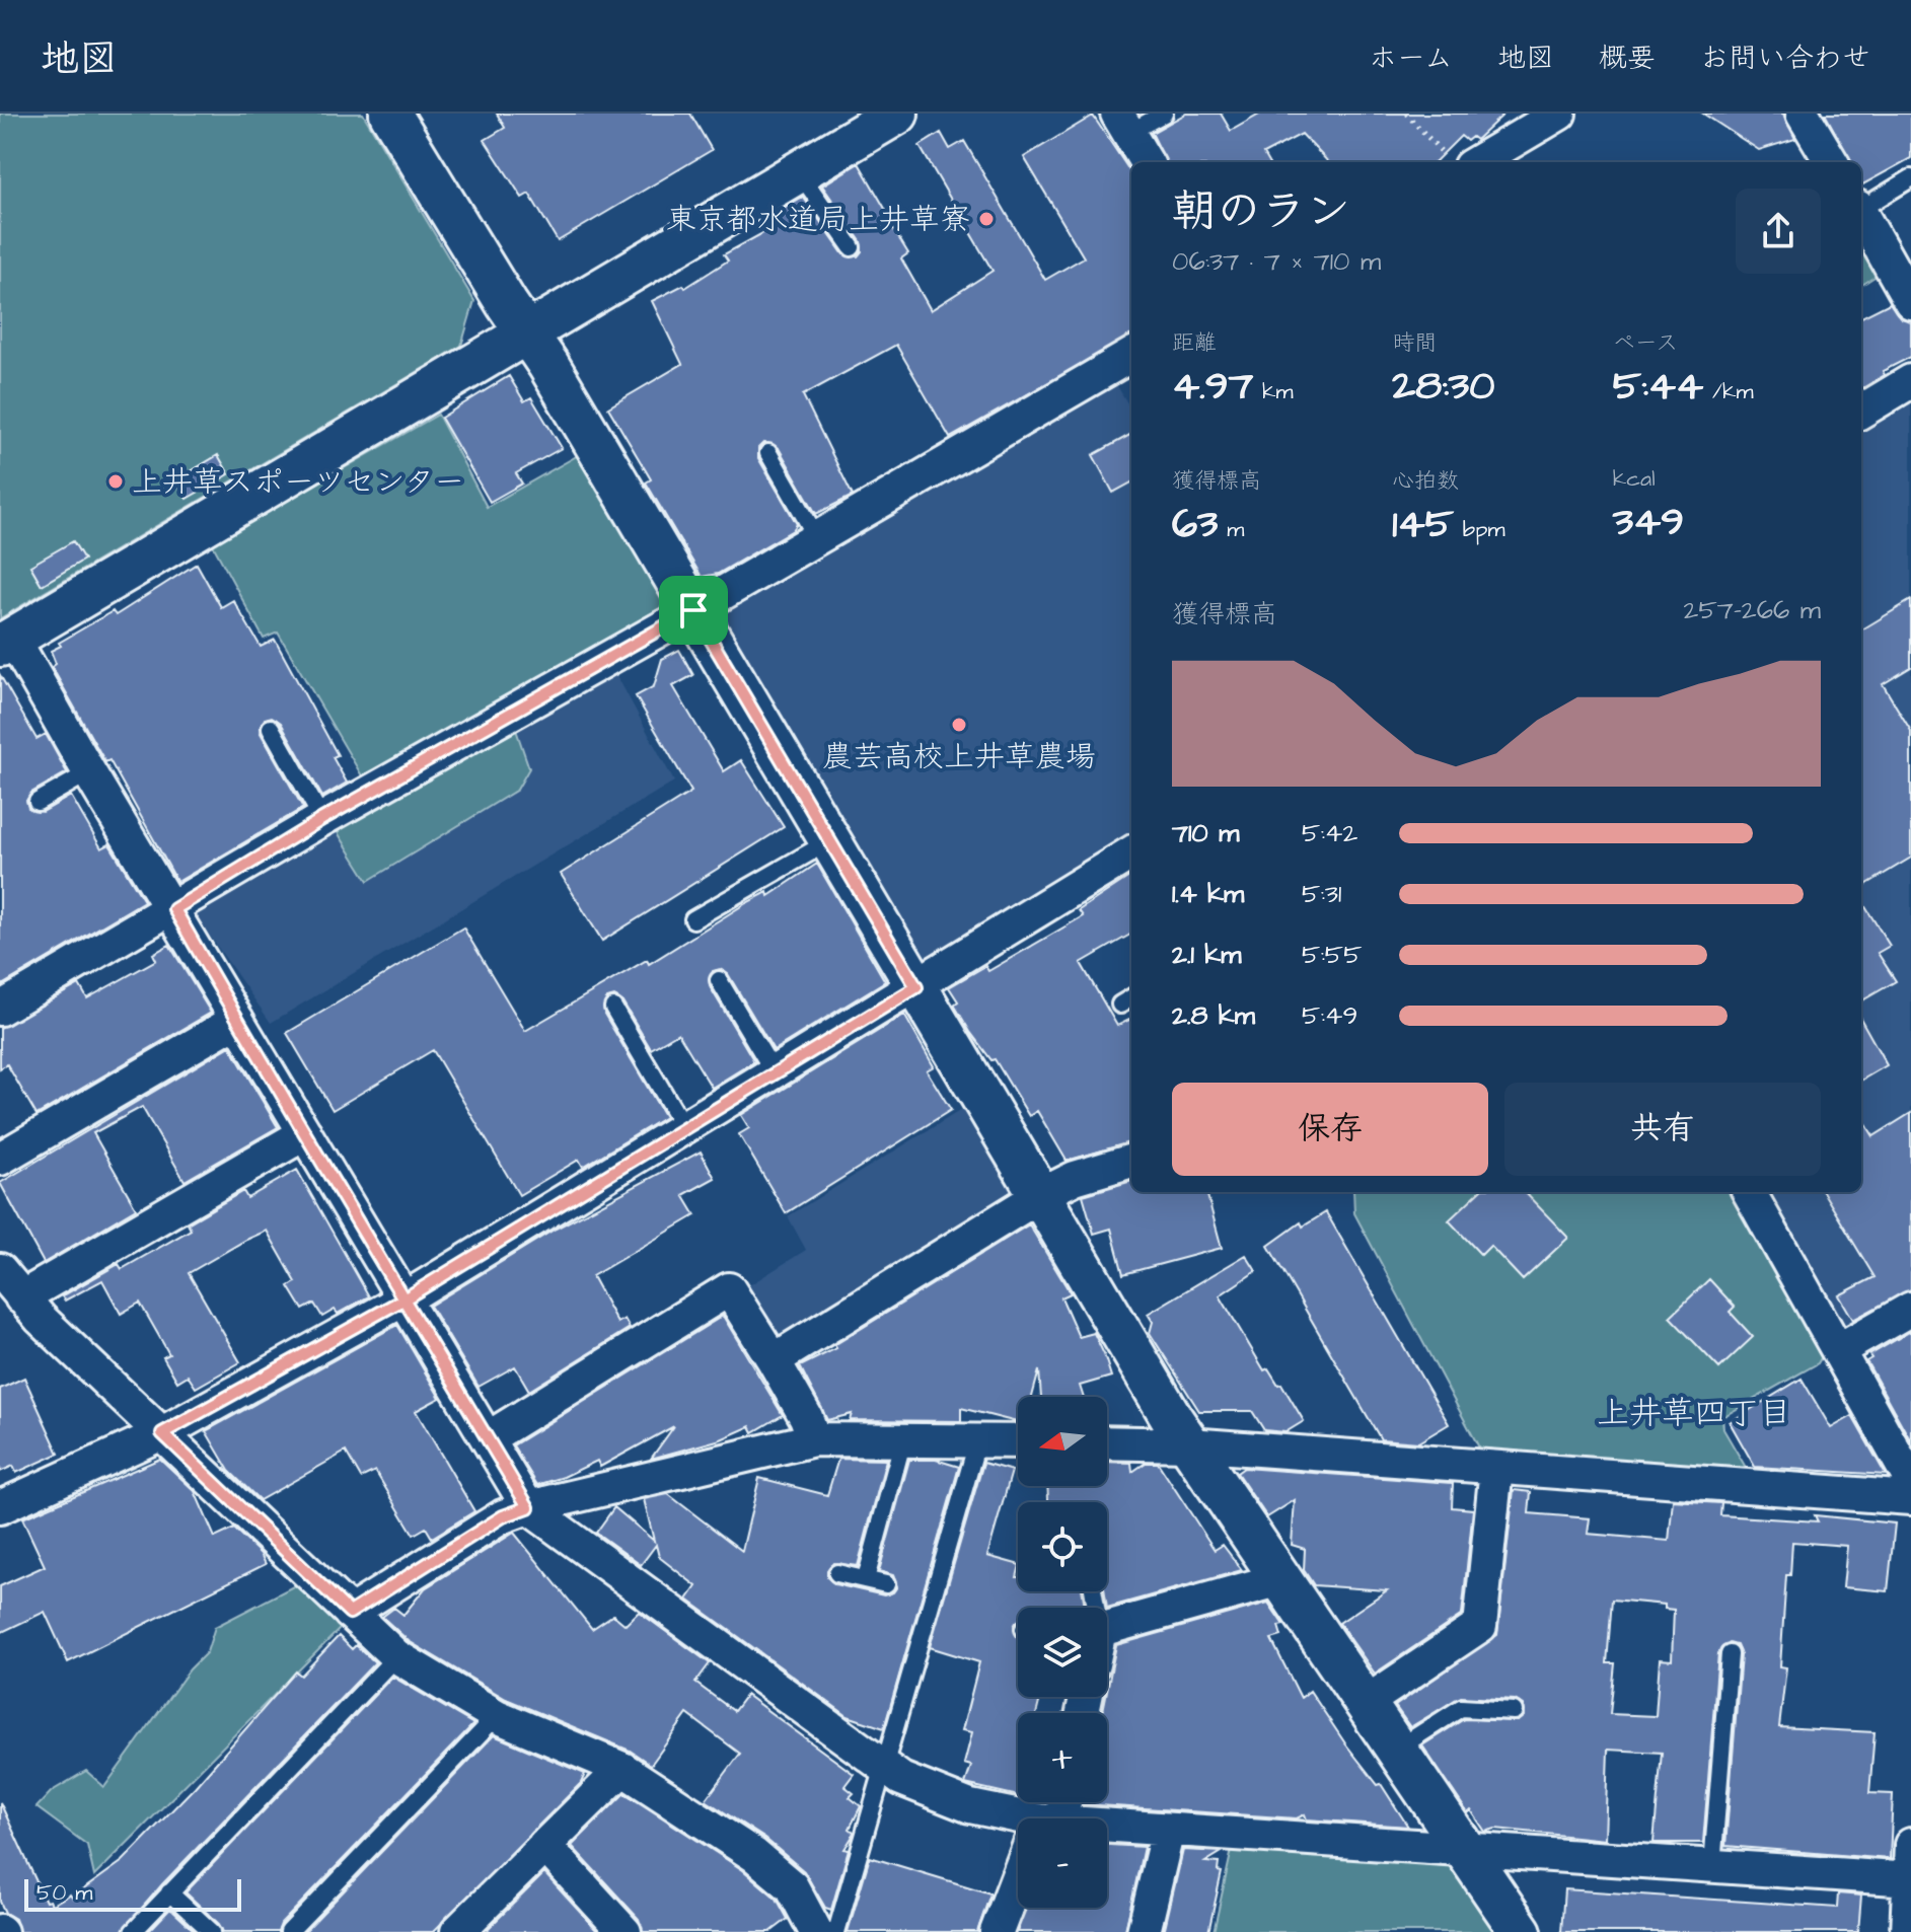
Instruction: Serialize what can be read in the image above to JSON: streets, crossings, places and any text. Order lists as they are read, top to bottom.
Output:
{
  "districts": ["上井草四丁目"],
  "places": ["東京都水道局上井草寮", "上井草スポーツセンター", "農芸高校上井草農場"],
  "scale_bar": "50 m",
  "north": "left",
  "page": {
    "header": "地図",
    "nav": [
      "ホーム",
      "地図",
      "概要",
      "お問い合わせ"
    ],
    "heading": ["朝のラン", "06:37 · 7 × 710 m"],
    "stats": [
      ["距離", "4.97 km"],
      ["時間", "28:30"],
      ["ペース", "5:44 /km"],
      ["獲得標高", "63 m"],
      ["心拍数", "145 bpm"],
      ["kcal", "349"]
    ],
    "chart": ["獲得標高", "257–266 m"],
    "list": [
      {
        "name": "710 m",
        "note": "5:42"
      },
      {
        "name": "1.4 km",
        "note": "5:31"
      },
      {
        "name": "2.1 km",
        "note": "5:55"
      },
      {
        "name": "2.8 km",
        "note": "5:49"
      }
    ],
    "buttons": ["保存", "共有"],
    "map_buttons": ["+", "−"],
    "scale": "50 m"
  }
}
